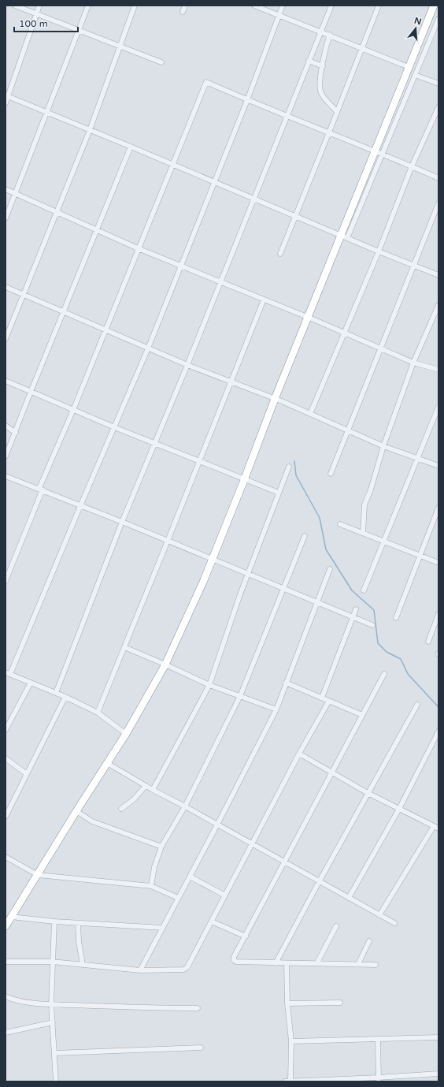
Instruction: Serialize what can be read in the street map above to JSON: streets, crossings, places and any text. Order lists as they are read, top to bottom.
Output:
{
  "scale_bar": "100 m",
  "north": "top"
}
